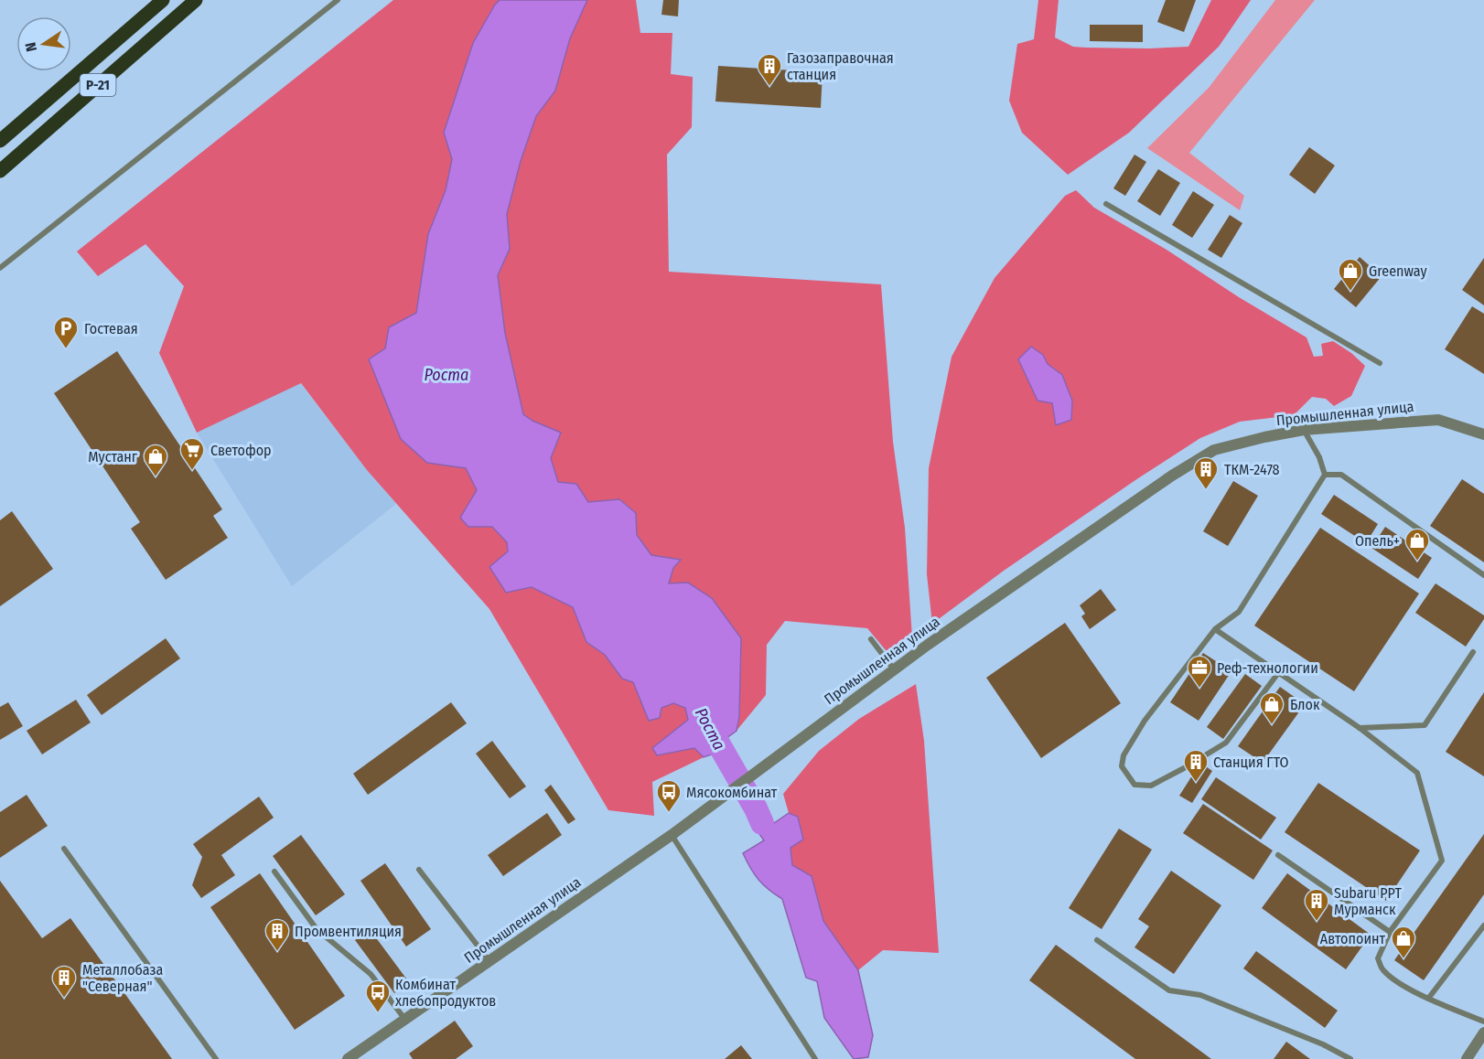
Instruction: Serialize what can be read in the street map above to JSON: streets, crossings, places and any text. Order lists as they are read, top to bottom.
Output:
{
  "streets": {
    "main road": ["Р-21"],
    "street": ["Промышленная улица"]
  },
  "water": ["Роста"],
  "places": {
    "building": [
      "Газозаправочная станция",
      "ТКМ-2478",
      "Станция ГТО",
      "Subaru РРТ Мурманск",
      "Промвентиляция",
      "Металлобаза \"Северная\""
    ],
    "shop": [
      "Greenway",
      "Мустанг",
      "Опель+",
      "Блок",
      "Автопоинт"
    ],
    "parking": ["Гостевая"],
    "supermarket": ["Светофор"],
    "office": ["Реф-технологии"],
    "bus stop": ["Мясокомбинат", "Комбинат хлебопродуктов"]
  },
  "north": "left"
}
